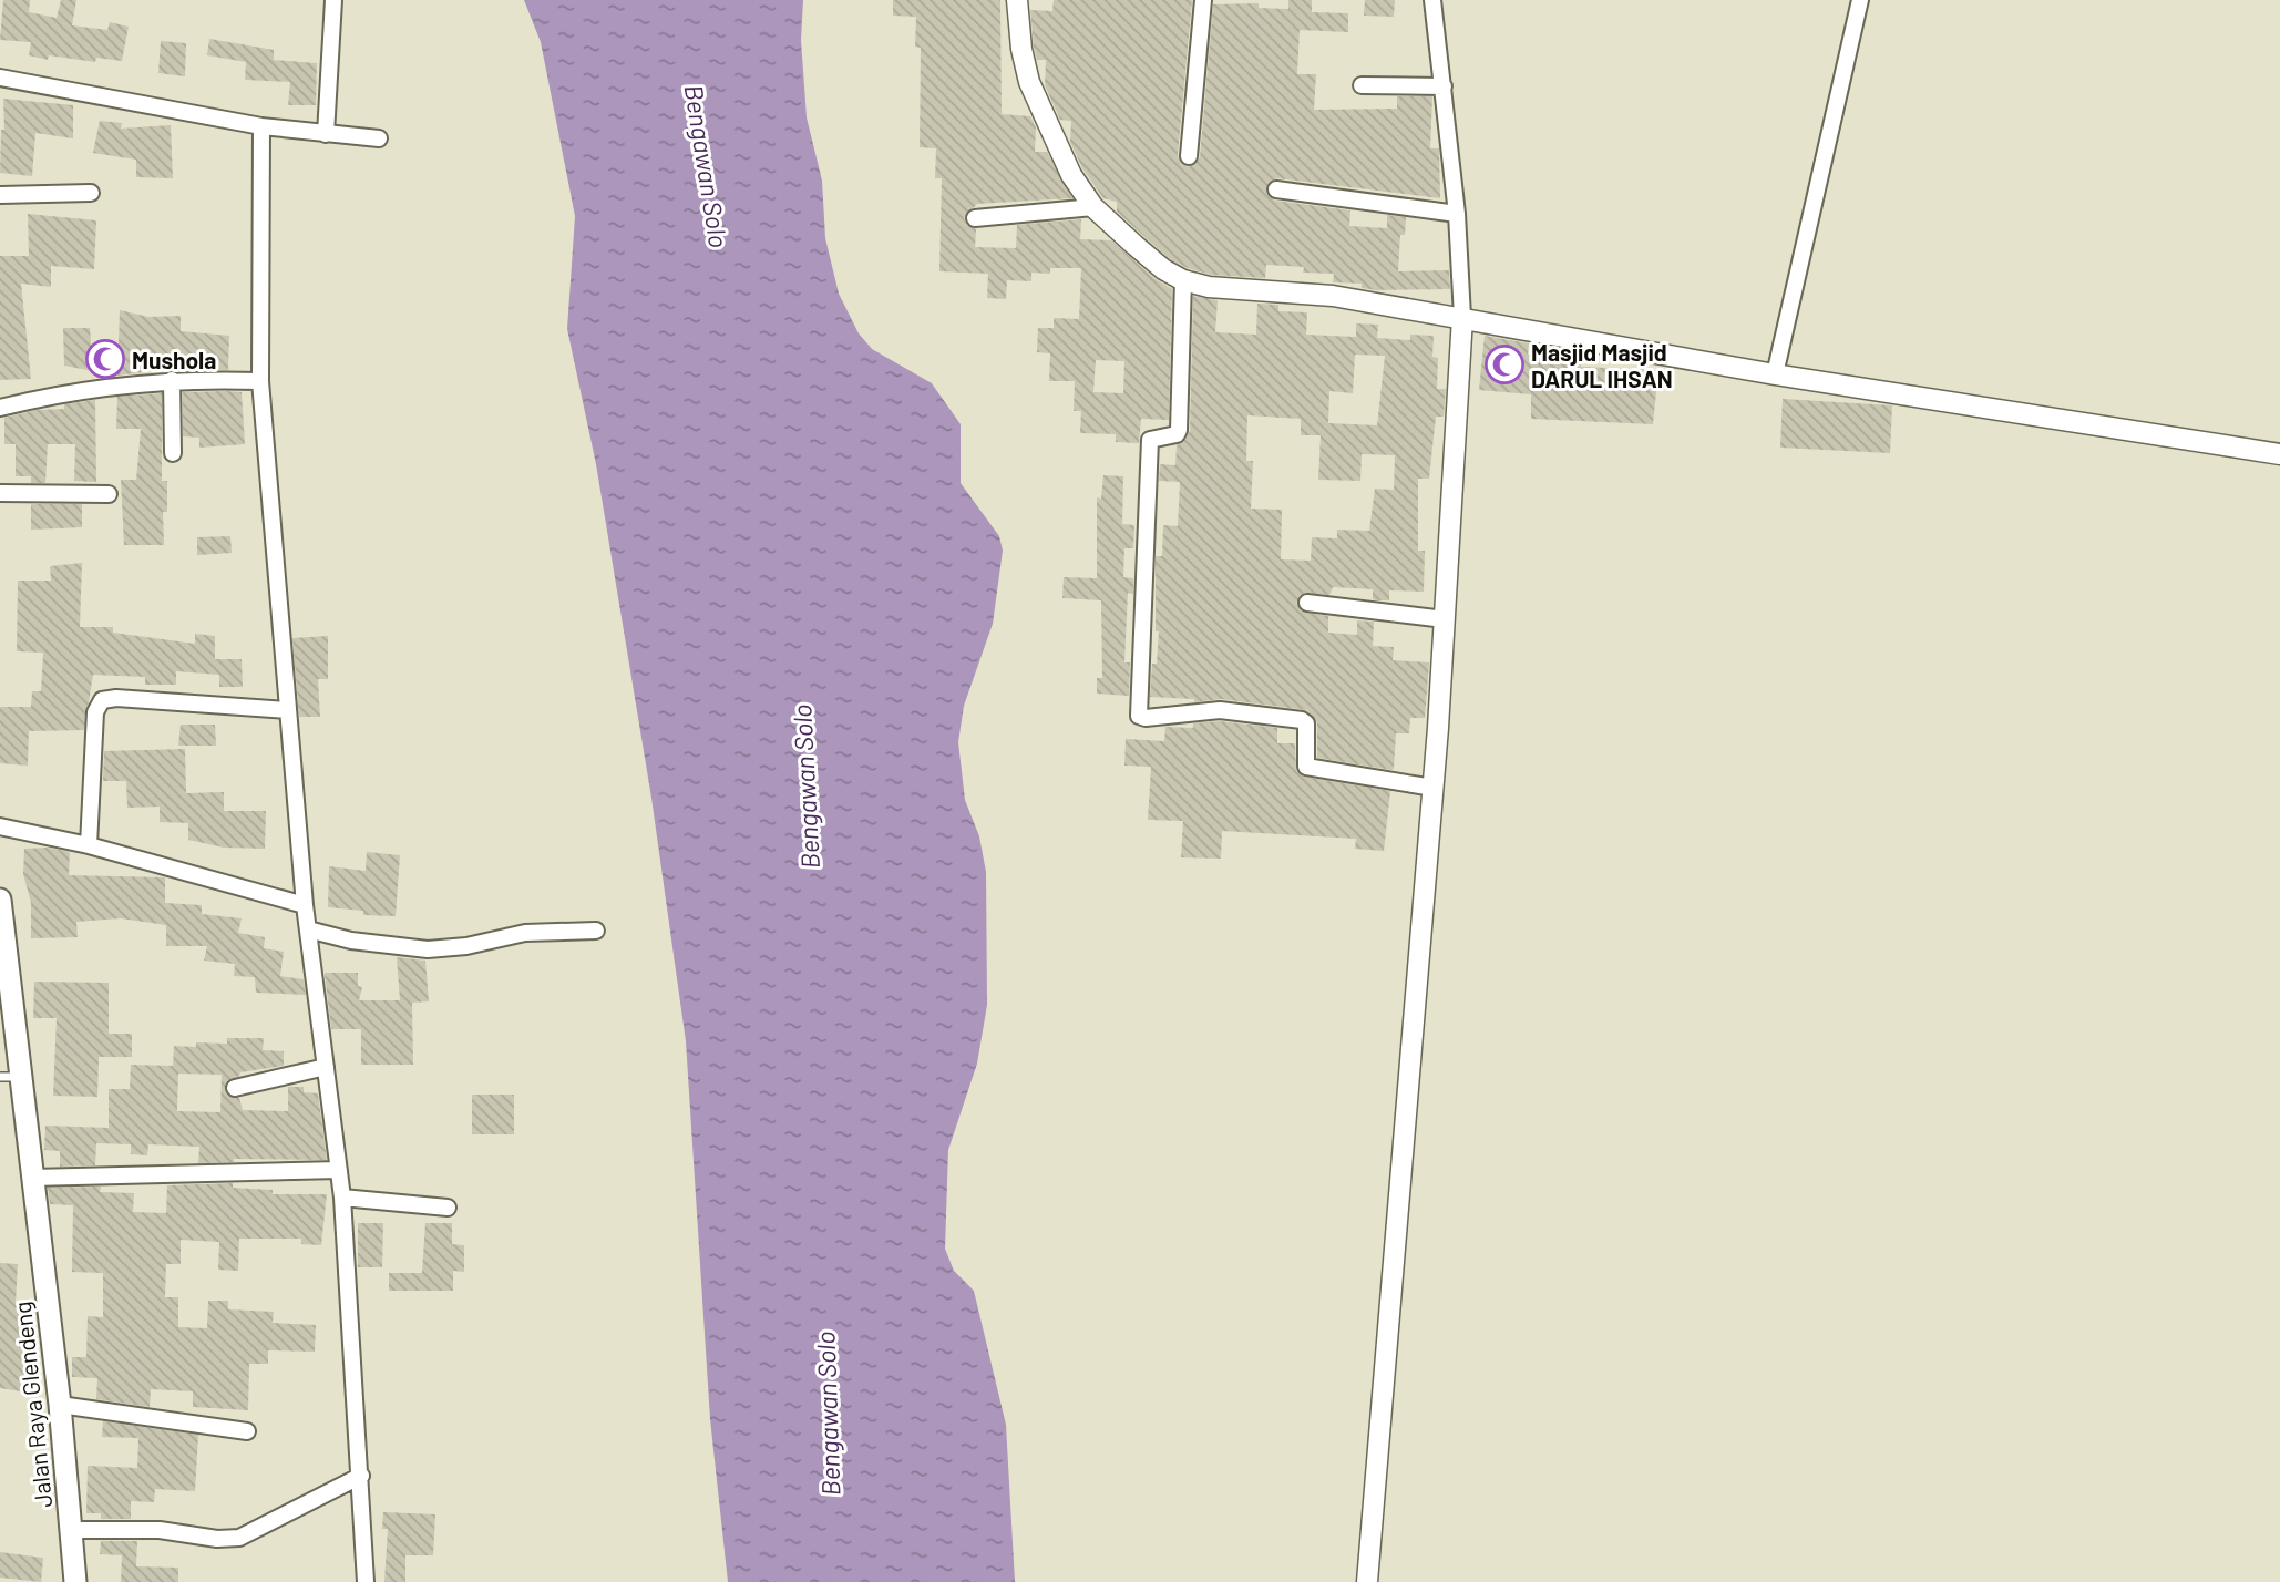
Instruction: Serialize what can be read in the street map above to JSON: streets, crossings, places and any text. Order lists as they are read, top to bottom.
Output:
{
  "streets": {
    "main road": ["Jalan Raya Glendeng"]
  },
  "water": ["Bengawan Solo"],
  "places": {
    "mosque": ["Mushola", "Masjid Masjid DARUL IHSAN"]
  }
}
